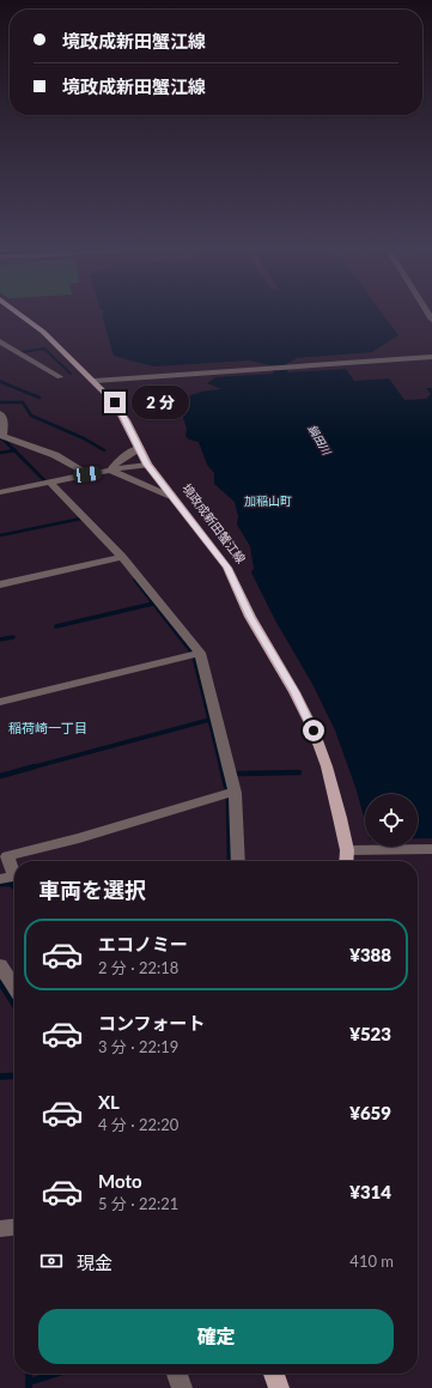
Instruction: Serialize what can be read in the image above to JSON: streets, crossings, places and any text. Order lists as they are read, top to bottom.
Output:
{
  "streets": {
    "main road": ["境政成新田蟹江線"]
  },
  "districts": ["加稲山町", "稲荷崎一丁目"],
  "water": ["鍋田川"],
  "page": {
    "banner": ["境政成新田蟹江線", "境政成新田蟹江線"],
    "bubble": "2 分",
    "heading": "車両を選択",
    "list": [
      {
        "name": "エコノミー",
        "note": "2 分 · 22:18",
        "value": "¥388"
      },
      {
        "name": "コンフォート",
        "note": "3 分 · 22:19",
        "value": "¥523"
      },
      {
        "name": "XL",
        "note": "4 分 · 22:20",
        "value": "¥659"
      },
      {
        "name": "Moto",
        "note": "5 分 · 22:21",
        "value": "¥314"
      }
    ],
    "pay": ["現金", "410 m"],
    "buttons": "確定"
  }
}
